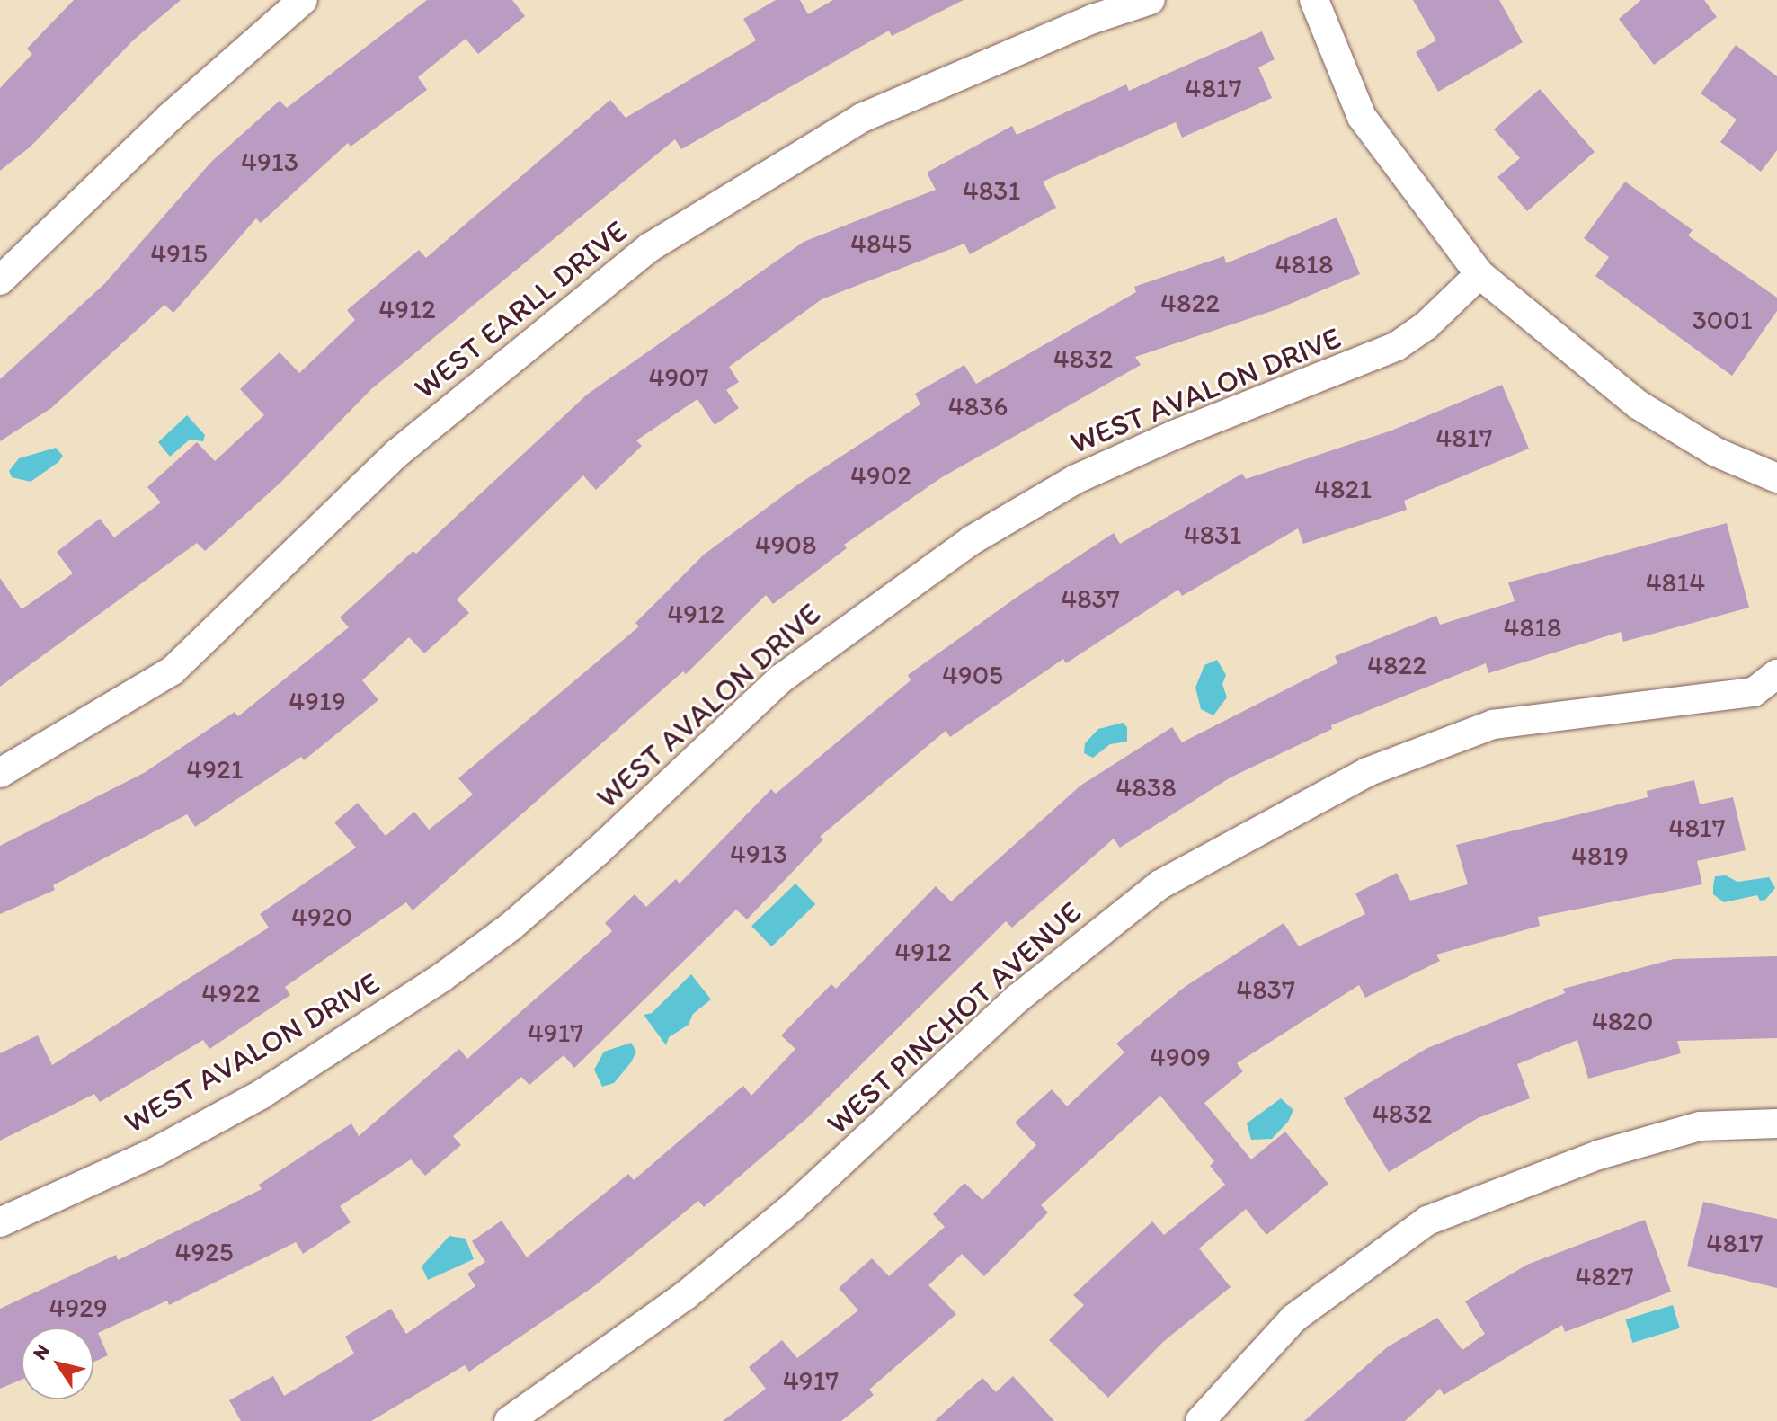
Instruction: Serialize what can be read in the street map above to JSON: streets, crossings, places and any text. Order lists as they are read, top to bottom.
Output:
{
  "streets": {
    "street": ["WEST EARLL DRIVE", "WEST AVALON DRIVE", "WEST PINCHOT AVENUE"]
  },
  "house_numbers": [
    "4817",
    "4913",
    "4831",
    "4845",
    "4915",
    "4818",
    "4822",
    "4912",
    "3001",
    "4832",
    "4907",
    "4836",
    "4817",
    "4902",
    "4821",
    "4831",
    "4908",
    "4814",
    "4837",
    "4912",
    "4818",
    "4822",
    "4905",
    "4919",
    "4921",
    "4838",
    "4817",
    "4913",
    "4819",
    "4920",
    "4912",
    "4837",
    "4922",
    "4820",
    "4917",
    "4909",
    "4832",
    "4817",
    "4925",
    "4827",
    "4929",
    "4917"
  ],
  "north": "top left"
}
